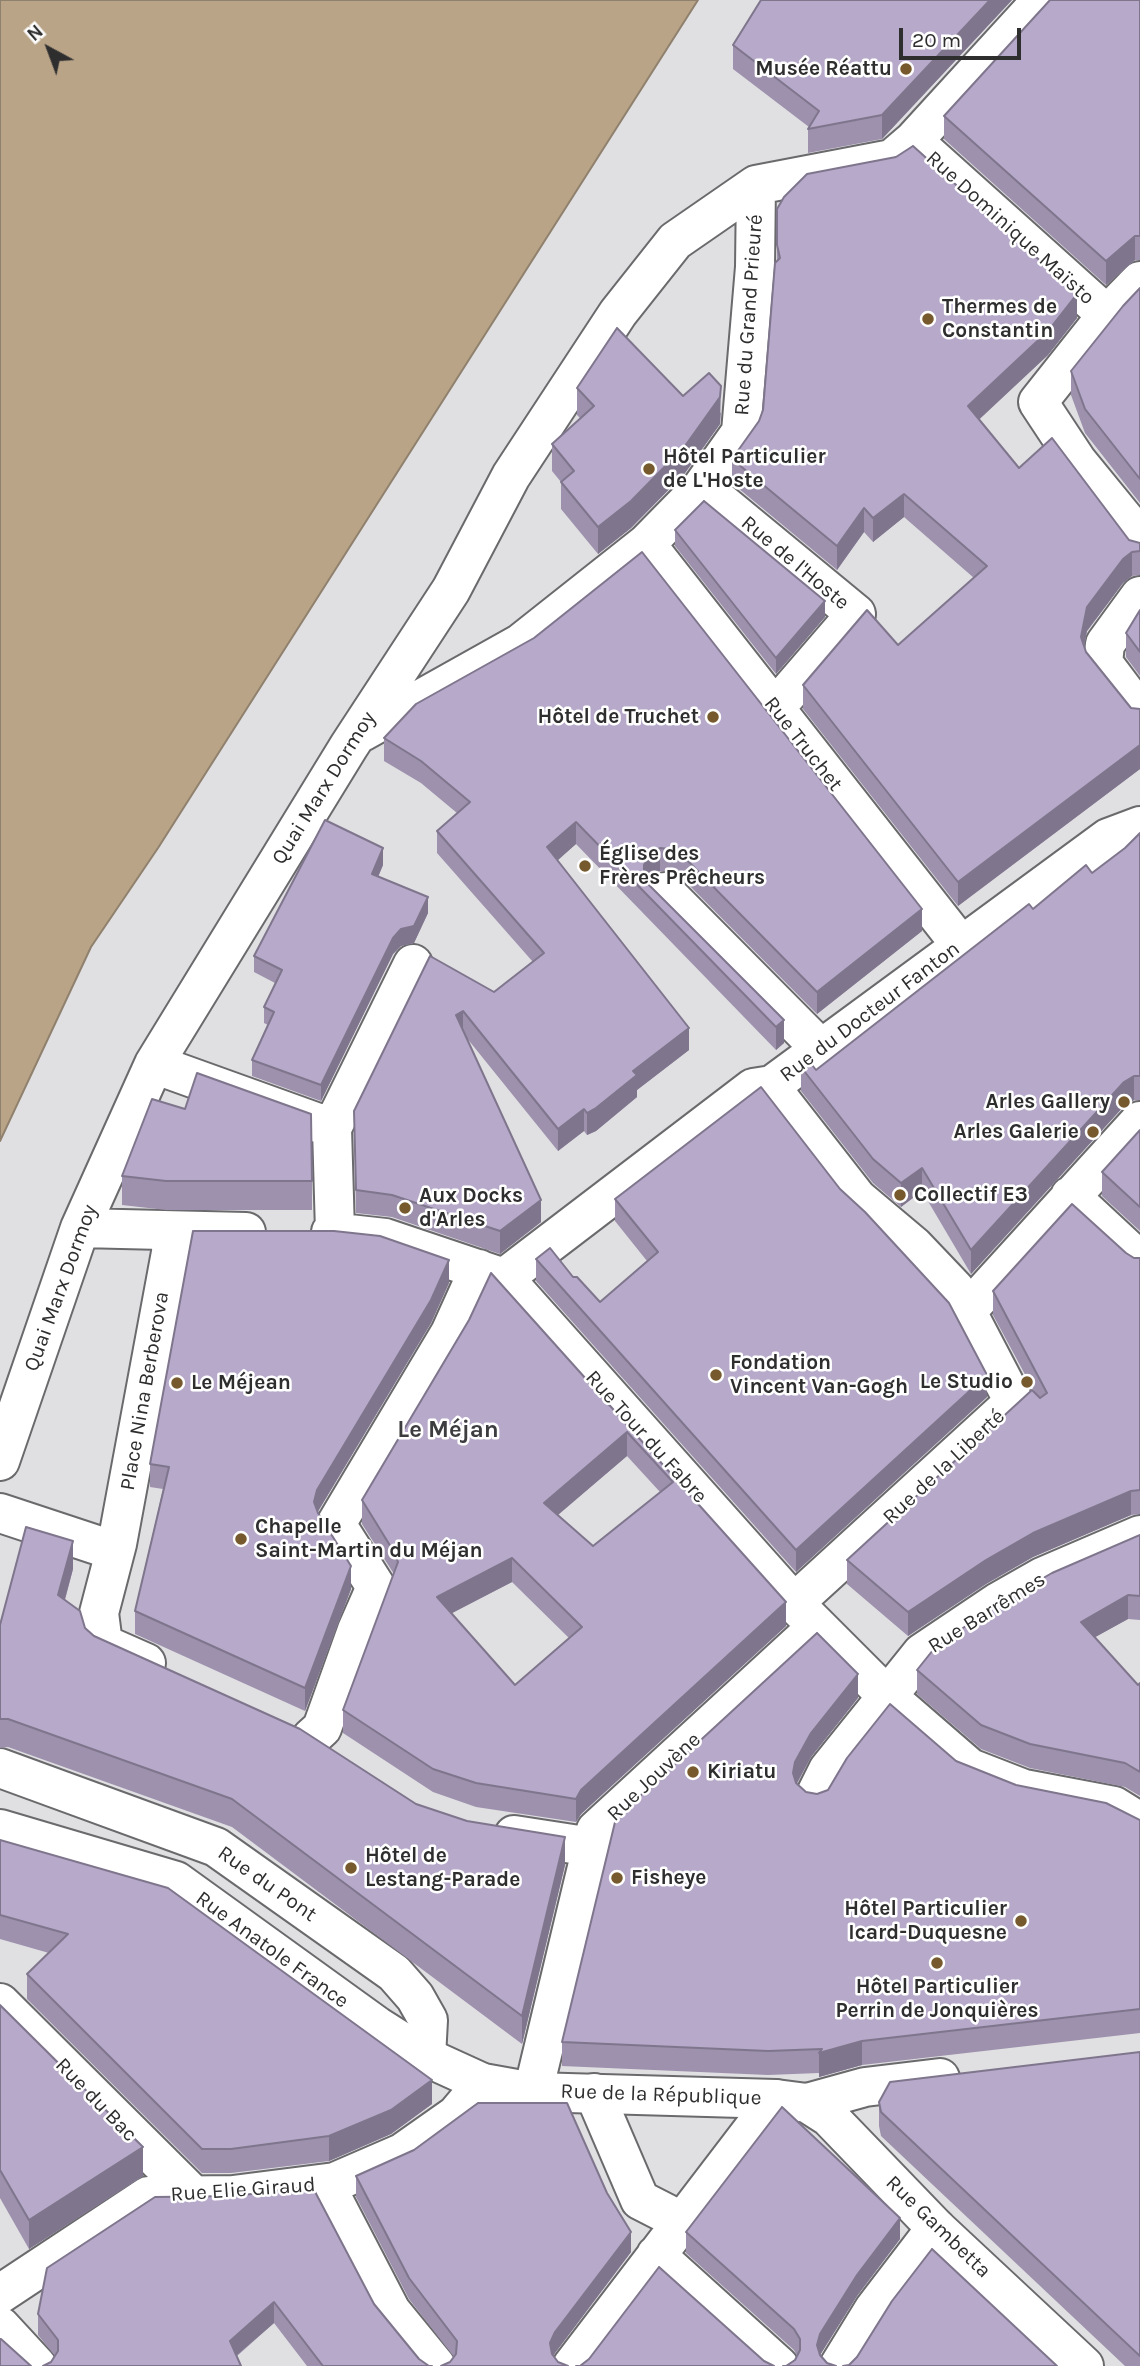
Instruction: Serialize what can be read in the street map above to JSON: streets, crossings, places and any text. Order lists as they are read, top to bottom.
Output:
{
  "streets": {
    "street": [
      "Rue Dominique Maïsto",
      "Rue du Grand Prieuré",
      "Rue de l'Hoste",
      "Rue Truchet",
      "Quai Marx Dormoy",
      "Rue du Docteur Fanton",
      "Place Nina Berberova",
      "Rue Tour du Fabre",
      "Rue de la Liberté",
      "Rue Barrêmes",
      "Rue Jouvène",
      "Rue du Pont",
      "Rue Anatole France",
      "Rue de la République",
      "Rue du Bac",
      "Rue Elie Giraud",
      "Rue Gambetta"
    ]
  },
  "crossings": [
    ["Rue Dominique Maïsto", "Rue du Grand Prieuré"],
    ["Rue du Grand Prieuré", "Rue de l'Hoste"],
    ["Rue du Grand Prieuré", "Rue Truchet"],
    ["Rue du Grand Prieuré", "Quai Marx Dormoy"],
    ["Rue de l'Hoste", "Rue Truchet"],
    ["Rue Truchet", "Rue du Docteur Fanton"],
    ["Rue du Docteur Fanton", "Rue Tour du Fabre"],
    ["Rue Tour du Fabre", "Rue de la Liberté"],
    ["Rue Tour du Fabre", "Rue Barrêmes"],
    ["Rue Tour du Fabre", "Rue Jouvène"],
    ["Rue de la Liberté", "Rue Jouvène"],
    ["Rue Jouvène", "Rue Anatole France"],
    ["Rue Jouvène", "Rue de la République"],
    ["Rue du Pont", "Rue Anatole France"],
    ["Rue Anatole France", "Rue de la République"],
    ["Rue Anatole France", "Rue Elie Giraud"],
    ["Rue de la République", "Rue Gambetta"],
    ["Rue du Bac", "Rue Elie Giraud"]
  ],
  "districts": ["Le Méjan"],
  "places": [
    "Musée Réattu",
    "Thermes de Constantin",
    "Hôtel Particulier de L'Hoste",
    "Hôtel de Truchet",
    "Église des Frères Prêcheurs",
    "Arles Gallery",
    "Arles Galerie",
    "Collectif E3",
    "Aux Docks d'Arles",
    "Fondation Vincent Van-Gogh",
    "Le Studio",
    "Le Méjean",
    "Chapelle Saint-Martin du Méjan",
    "Kiriatu",
    "Hôtel de Lestang-Parade",
    "Fisheye",
    "Hôtel Particulier Icard-Duquesne",
    "Hôtel Particulier Perrin de Jonquières"
  ],
  "scale_bar": "20 m",
  "north": "top left"
}
